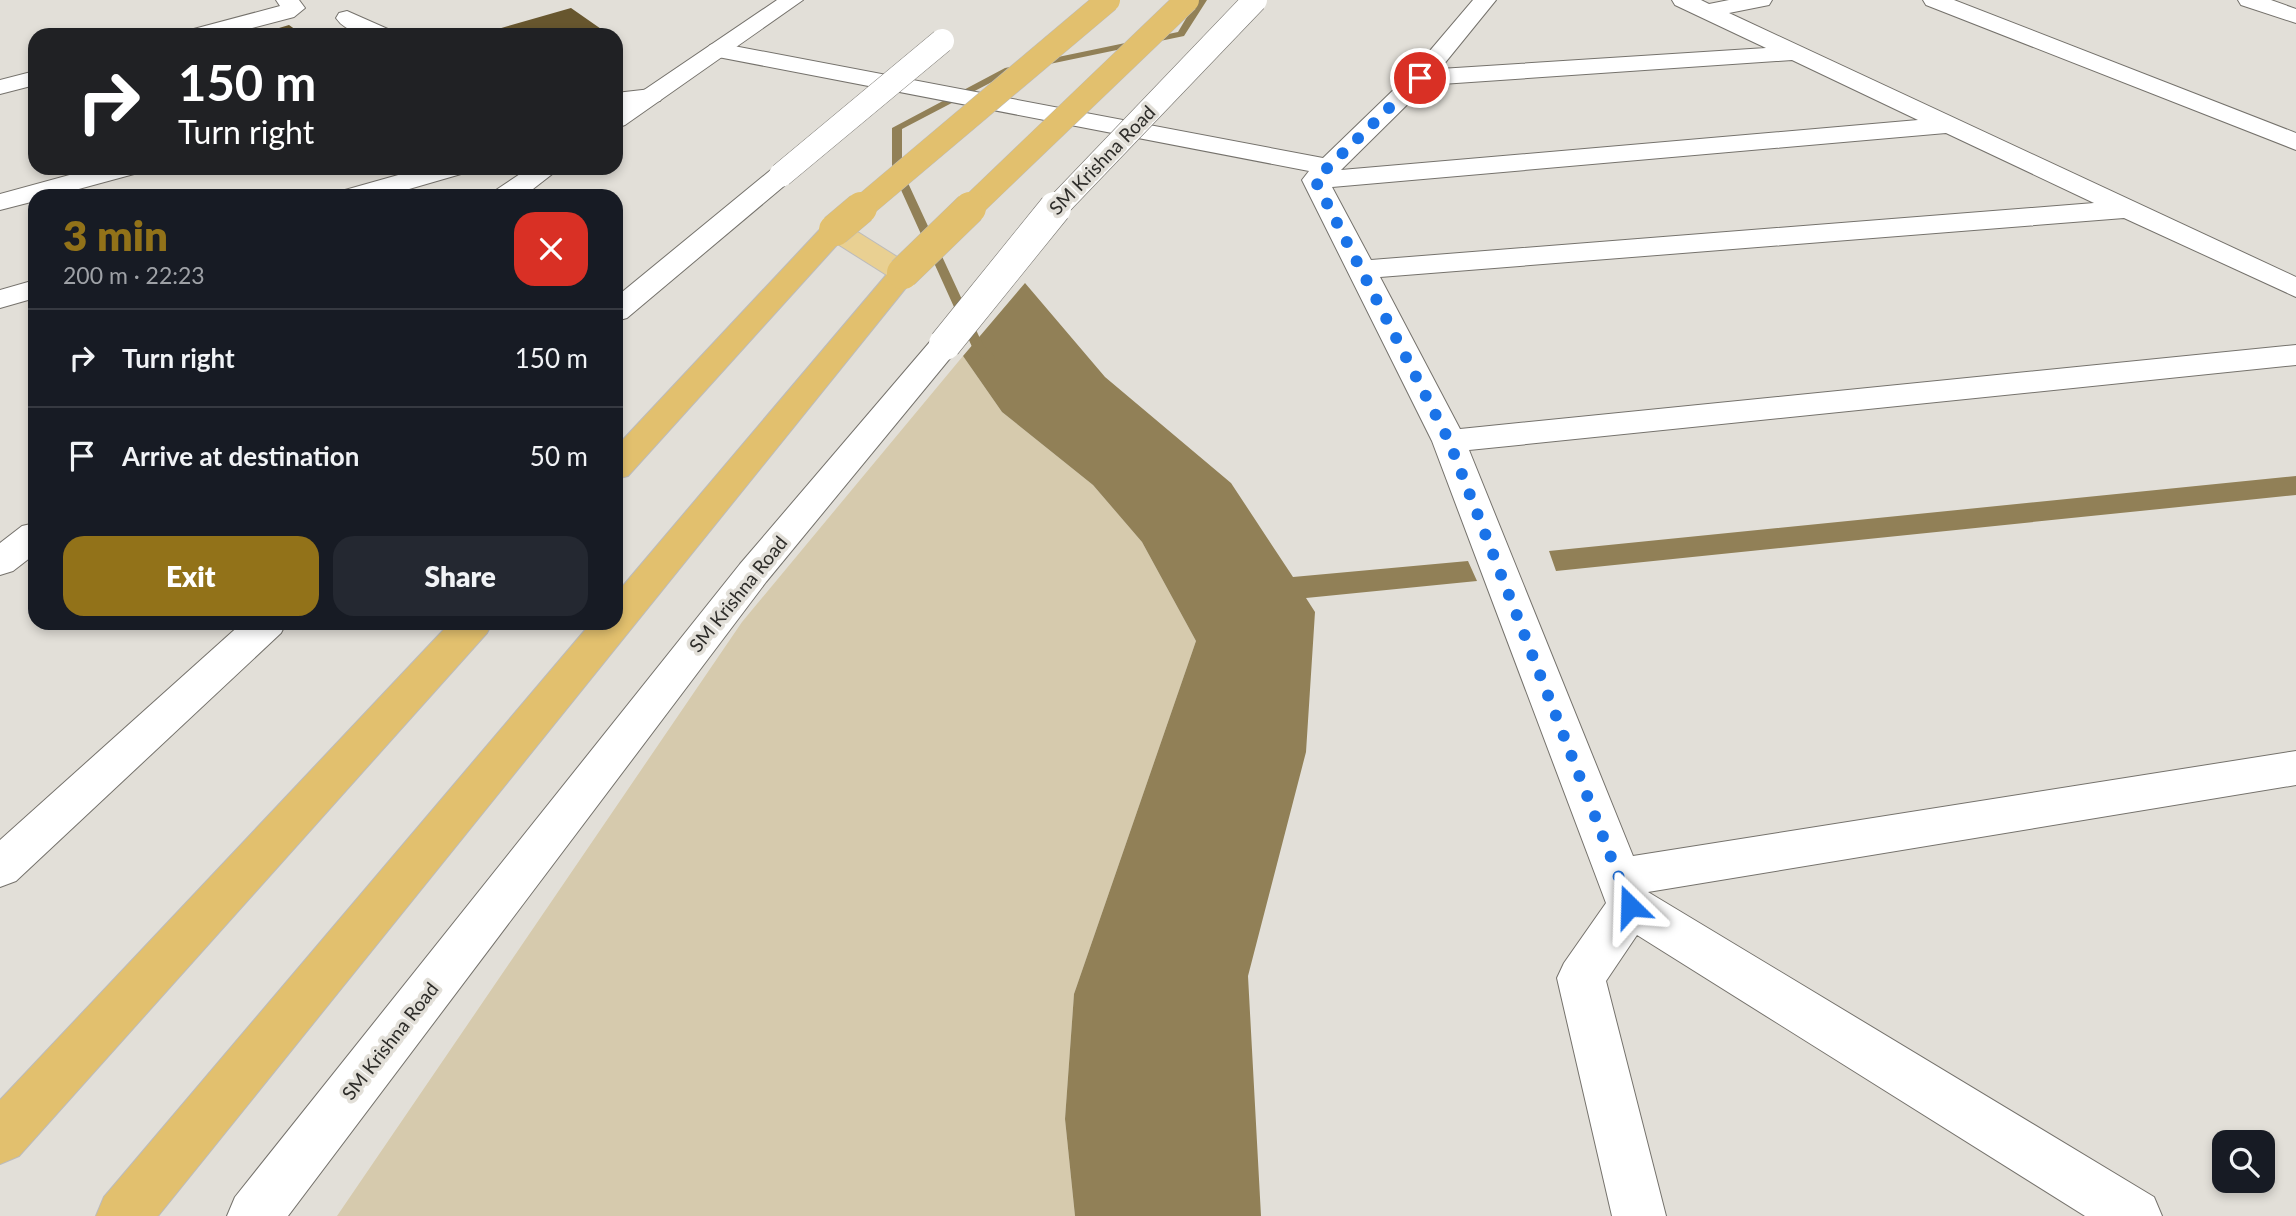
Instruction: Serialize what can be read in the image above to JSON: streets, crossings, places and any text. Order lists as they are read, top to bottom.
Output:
{
  "streets": {
    "street": ["SM Krishna Road"]
  },
  "page": {
    "turn": ["150 m", "Turn right"],
    "heading": ["3 min", "200 m · 22:23"],
    "list": [
      {
        "name": "Turn right",
        "value": "150 m"
      },
      {
        "name": "Arrive at destination",
        "value": "50 m"
      }
    ],
    "buttons": ["Exit", "Share"]
  }
}
